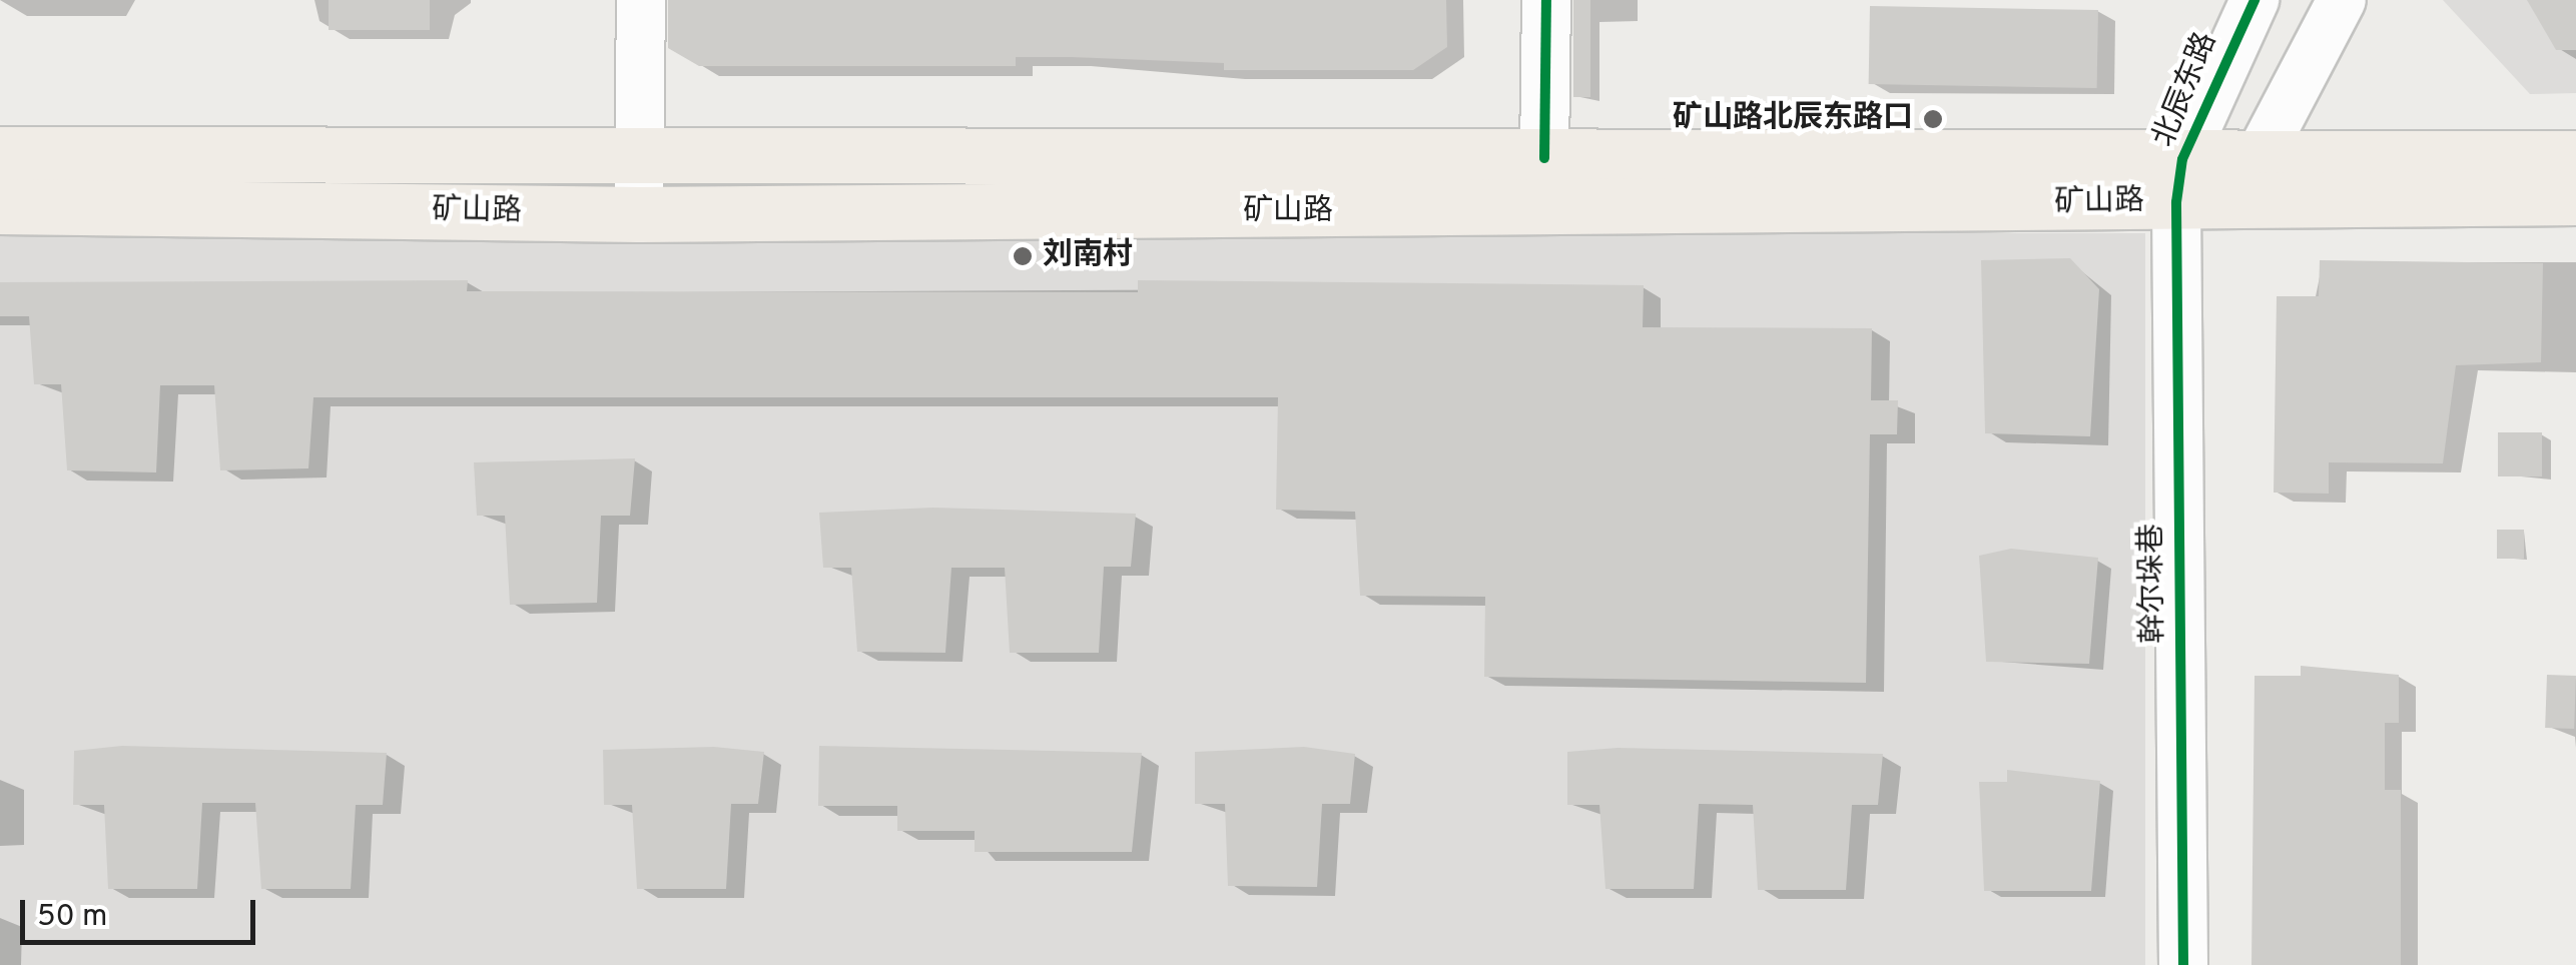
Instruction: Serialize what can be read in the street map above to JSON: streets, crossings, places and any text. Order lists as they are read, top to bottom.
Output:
{
  "streets": {
    "main road": ["矿山路"],
    "street": ["北辰东路", "幹尔垛巷"]
  },
  "crossings": [
    ["北辰东路", "矿山路"],
    ["北辰东路", "幹尔垛巷"],
    ["矿山路", "幹尔垛巷"]
  ],
  "places": ["矿山路北辰东路口", "刘南村"],
  "scale_bar": "50 m"
}
